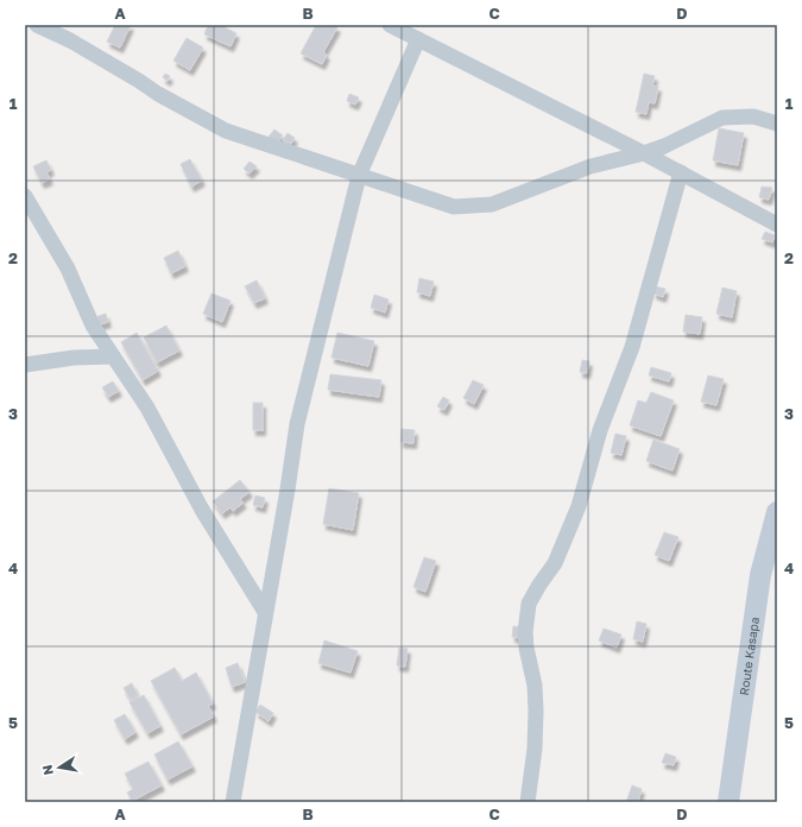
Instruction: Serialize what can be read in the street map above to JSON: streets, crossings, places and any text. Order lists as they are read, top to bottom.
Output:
{
  "streets": {
    "main road": ["Route Kasapa"]
  },
  "north": "left",
  "grid": {
    "columns": [
      "A",
      "B",
      "C",
      "D"
    ],
    "rows": [
      "1",
      "2",
      "3",
      "4",
      "5"
    ]
  }
}
